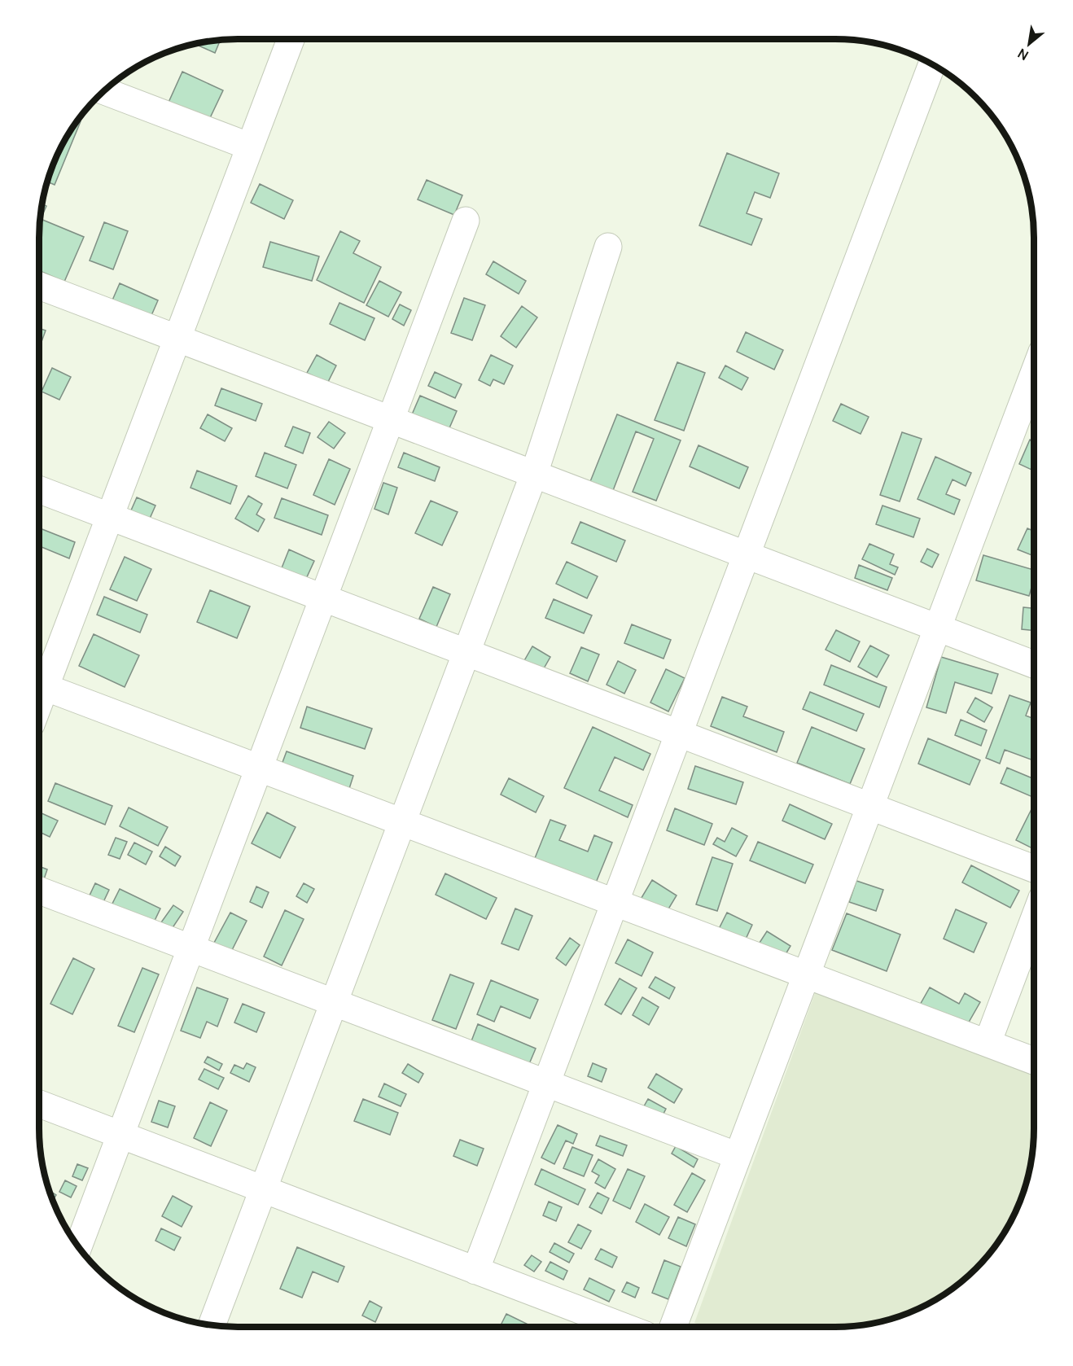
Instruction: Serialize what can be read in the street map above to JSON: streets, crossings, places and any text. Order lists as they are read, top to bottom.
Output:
{
  "north": "bottom left"
}
